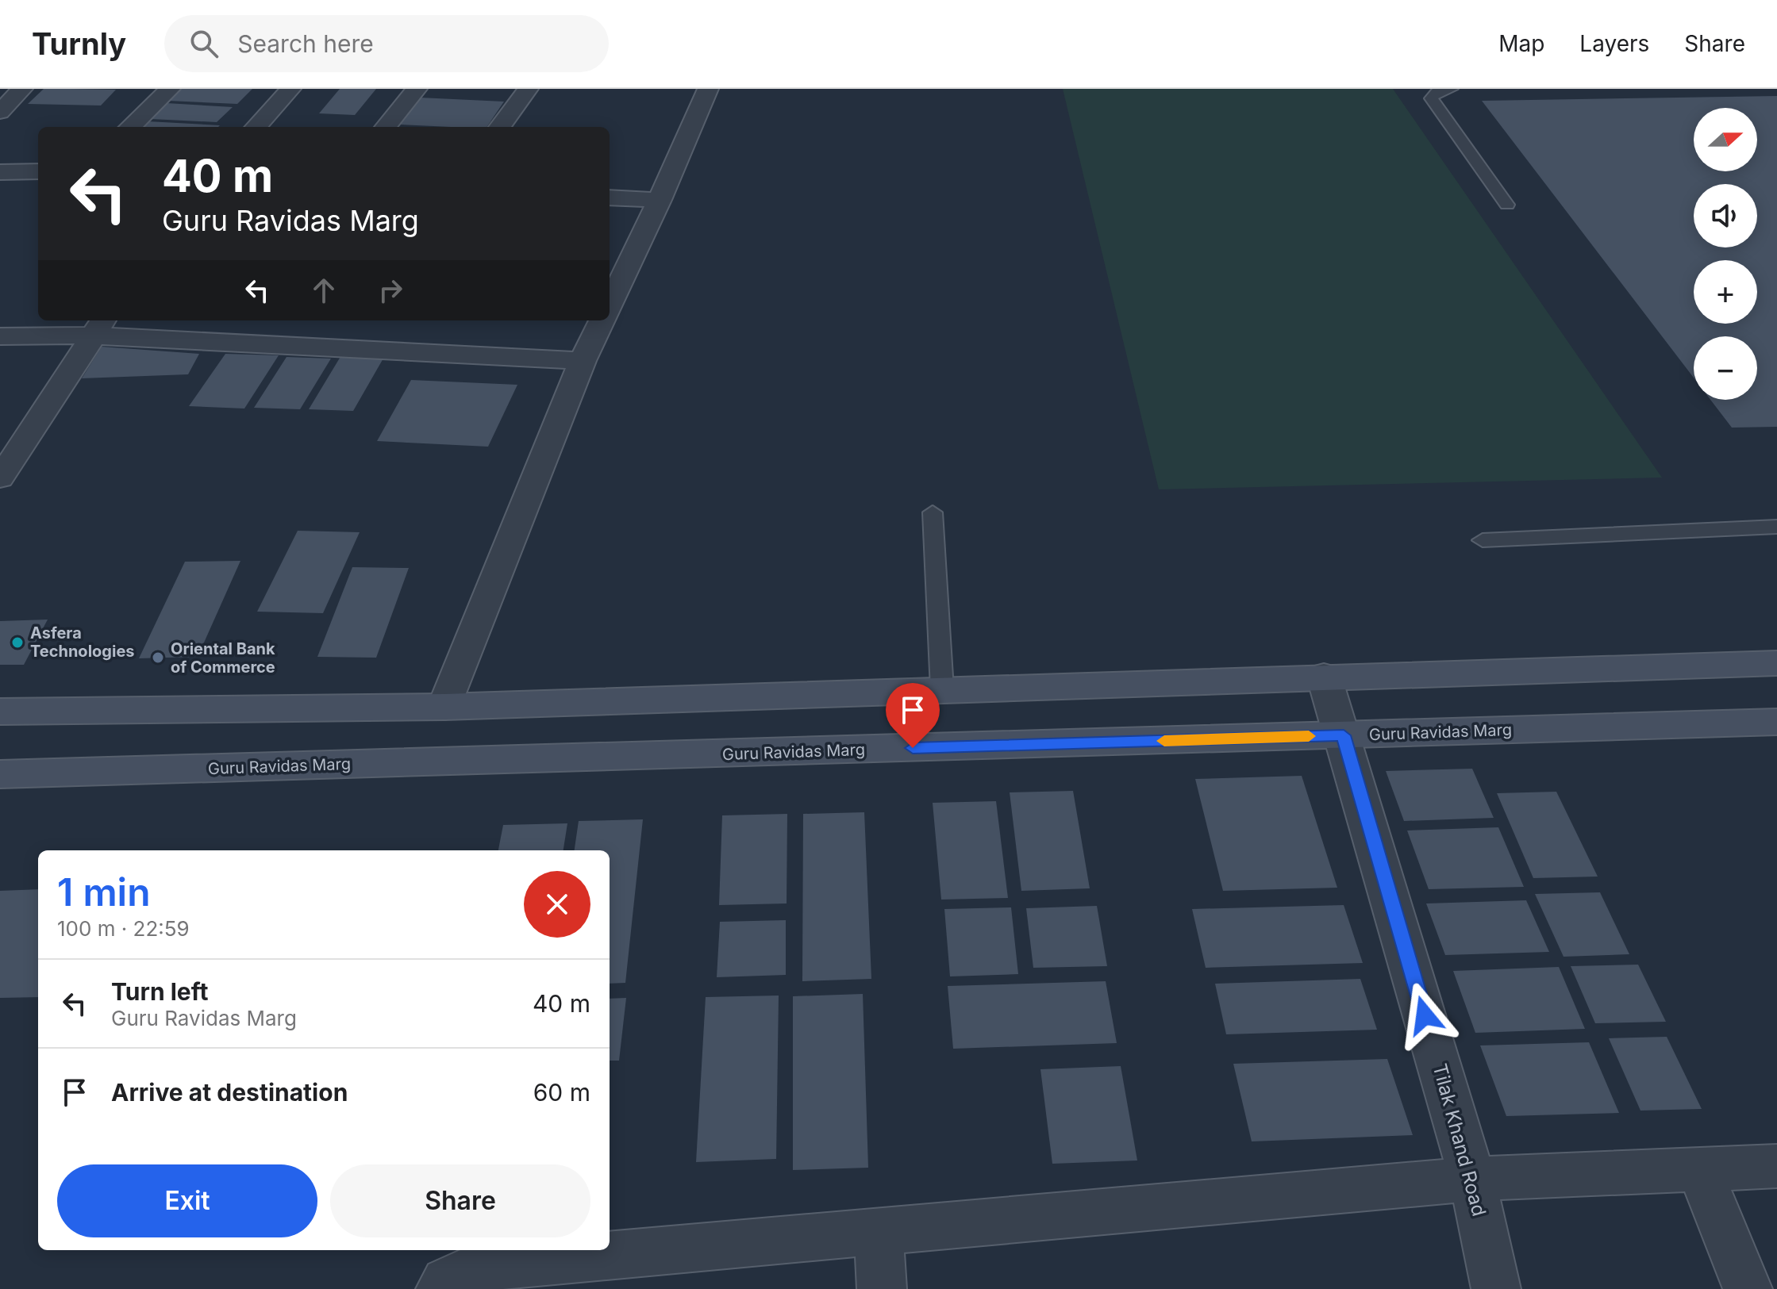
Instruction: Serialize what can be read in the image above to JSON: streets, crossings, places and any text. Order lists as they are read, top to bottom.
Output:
{
  "streets": {
    "main road": ["Guru Ravidas Marg"],
    "street": ["Tilak Khand Road"]
  },
  "crossings": [
    ["Guru Ravidas Marg", "Tilak Khand Road"]
  ],
  "places": ["Asfera Technologies", "Oriental Bank of Commerce"],
  "north": "right",
  "page": {
    "header": "Turnly",
    "search": "Search here",
    "nav": ["Map", "Layers", "Share"],
    "map_buttons": ["+", "−"],
    "turn": ["40 m", "Guru Ravidas Marg"],
    "heading": ["1 min", "100 m · 22:59"],
    "list": [
      {
        "name": "Turn left",
        "note": "Guru Ravidas Marg",
        "value": "40 m"
      },
      {
        "name": "Arrive at destination",
        "value": "60 m"
      }
    ],
    "buttons": ["Exit", "Share"]
  }
}
